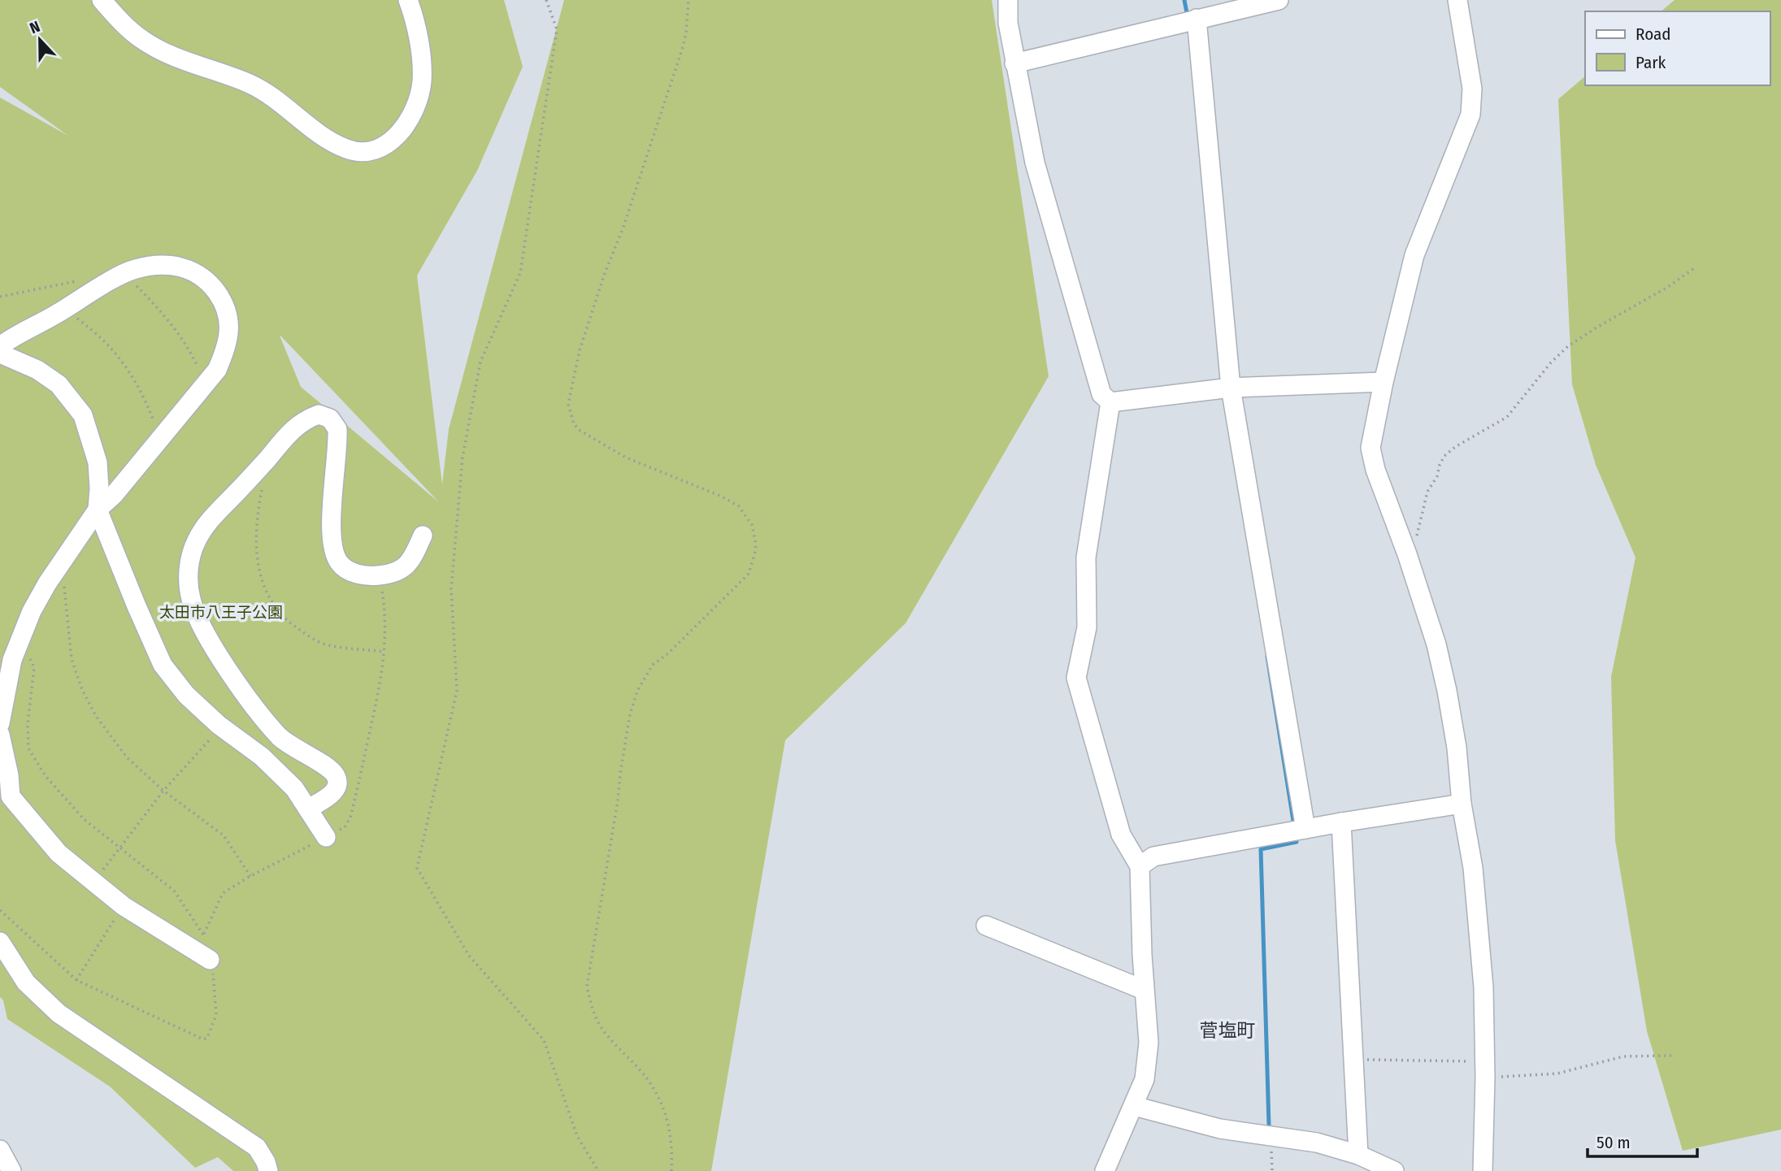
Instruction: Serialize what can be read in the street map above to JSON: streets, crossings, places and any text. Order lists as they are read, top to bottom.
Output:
{
  "districts": ["菅塩町"],
  "parks": ["太田市八王子公園"],
  "legend": ["Road", "Park"],
  "scale_bar": "50 m",
  "north": "top"
}
